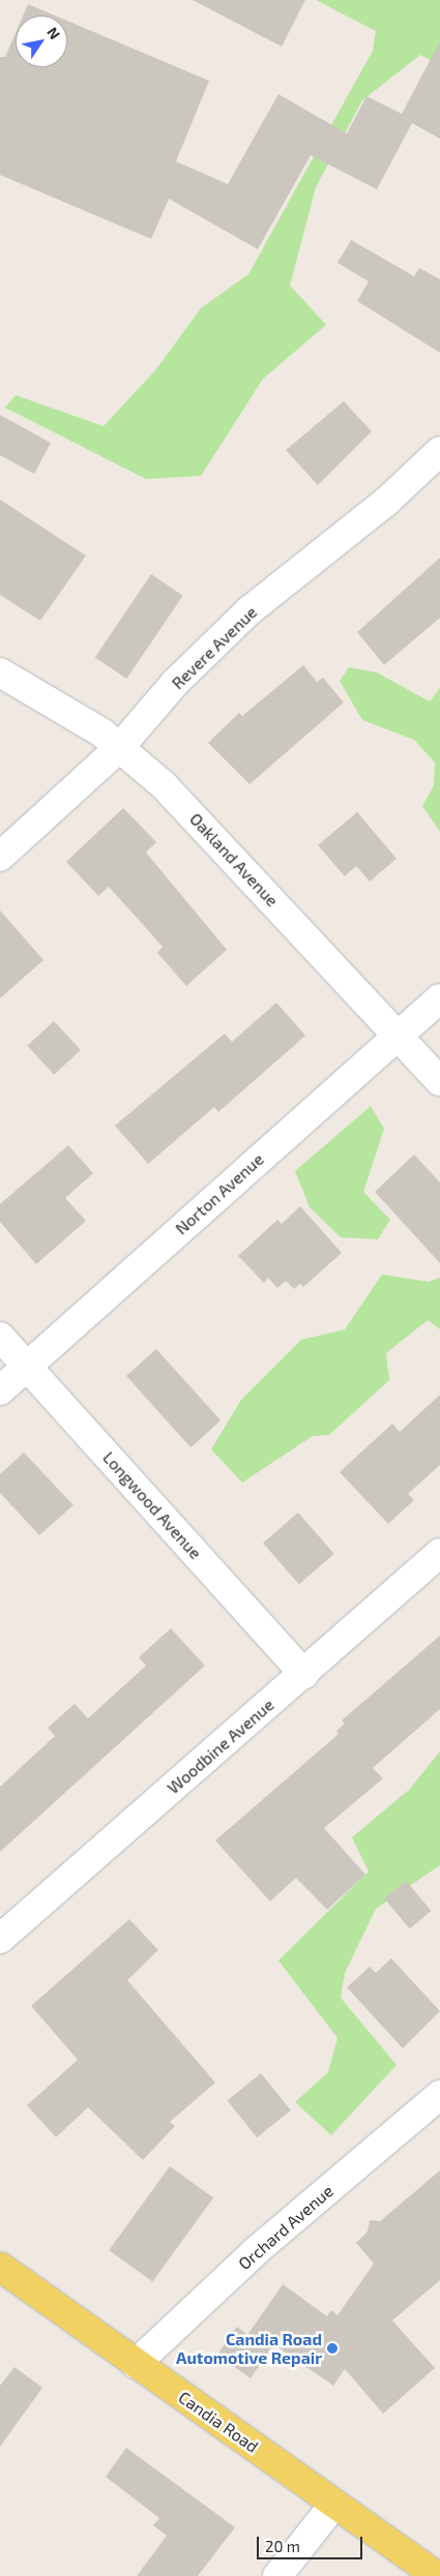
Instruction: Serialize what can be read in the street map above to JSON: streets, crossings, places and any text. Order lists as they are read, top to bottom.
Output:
{
  "streets": {
    "main road": ["Candia Road"],
    "street": [
      "Revere Avenue",
      "Oakland Avenue",
      "Norton Avenue",
      "Longwood Avenue",
      "Woodbine Avenue",
      "Orchard Avenue"
    ]
  },
  "crossings": [
    ["Revere Avenue", "Oakland Avenue"],
    ["Oakland Avenue", "Norton Avenue"],
    ["Norton Avenue", "Longwood Avenue"],
    ["Longwood Avenue", "Woodbine Avenue"],
    ["Orchard Avenue", "Candia Road"]
  ],
  "places": ["Candia Road Automotive Repair"],
  "scale_bar": "20 m",
  "north": "top right"
}
